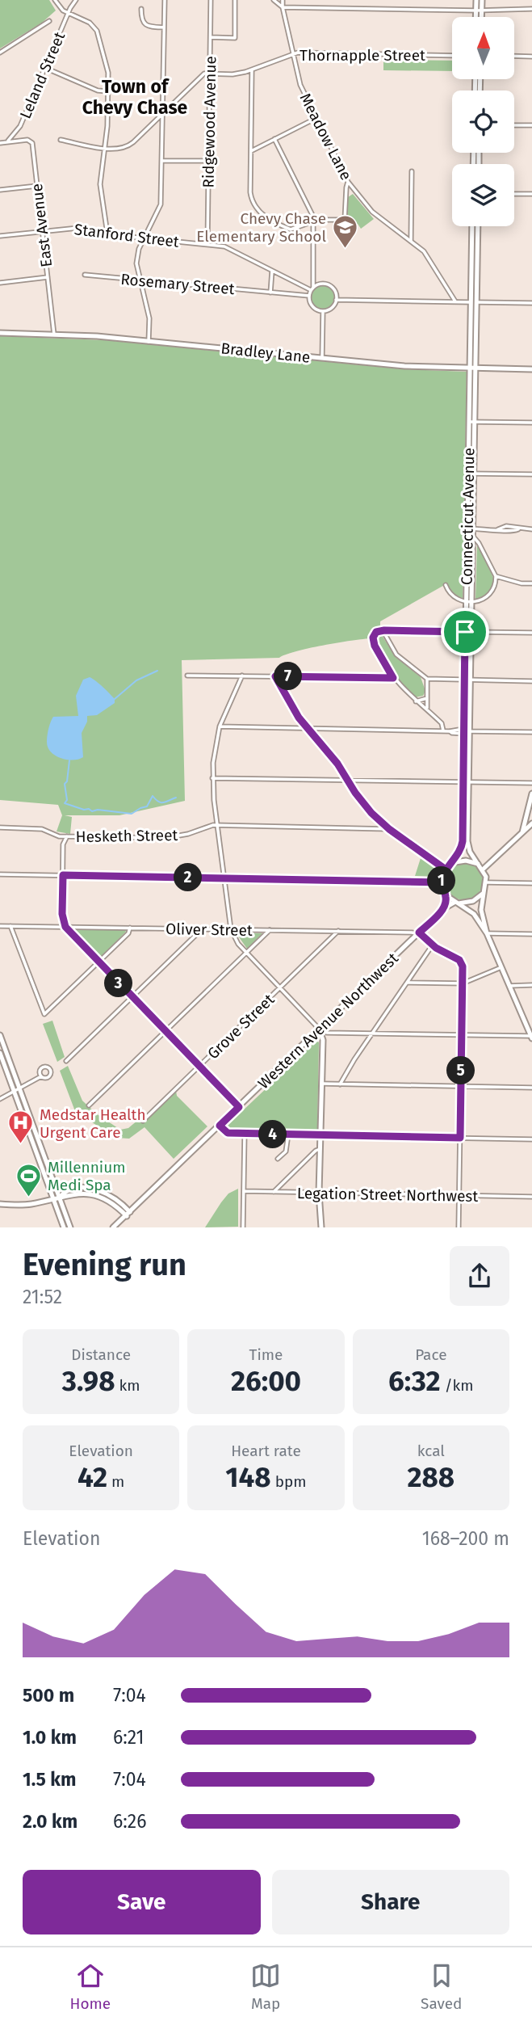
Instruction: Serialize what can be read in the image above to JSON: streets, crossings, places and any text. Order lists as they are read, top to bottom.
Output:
{
  "streets": {
    "main road": ["Bradley Lane", "Connecticut Avenue", "Western Avenue Northwest"],
    "street": [
      "Thornapple Street",
      "Leland Street",
      "Ridgewood Avenue",
      "Meadow Lane",
      "East Avenue",
      "Stanford Street",
      "Rosemary Street",
      "Hesketh Street",
      "Oliver Street",
      "Grove Street",
      "Legation Street Northwest"
    ]
  },
  "crossings": [
    ["Thornapple Street", "Ridgewood Avenue"],
    ["Thornapple Street", "Meadow Lane"],
    ["Leland Street", "East Avenue"],
    ["Ridgewood Avenue", "Stanford Street"],
    ["East Avenue", "Stanford Street"],
    ["East Avenue", "Bradley Lane"],
    ["Stanford Street", "Rosemary Street"],
    ["Bradley Lane", "Connecticut Avenue"],
    ["Connecticut Avenue", "Western Avenue Northwest"],
    ["Oliver Street", "Western Avenue Northwest"],
    ["Oliver Street", "Grove Street"]
  ],
  "districts": ["Town of Chevy Chase"],
  "places": {
    "school or university": ["Chevy Chase Elementary School"],
    "hospital": ["Medstar Health Urgent Care"],
    "sports": ["Millennium Medi Spa"]
  },
  "north": "top",
  "page": {
    "pins": [
      "7",
      "2",
      "1",
      "3",
      "5",
      "4"
    ],
    "heading": ["Evening run", "21:52"],
    "stats": [
      ["Distance", "3.98 km"],
      ["Time", "26:00"],
      ["Pace", "6:32 /km"],
      ["Elevation", "42 m"],
      ["Heart rate", "148 bpm"],
      ["kcal", "288"]
    ],
    "chart": ["Elevation", "168–200 m"],
    "list": [
      {
        "name": "500 m",
        "note": "7:04"
      },
      {
        "name": "1.0 km",
        "note": "6:21"
      },
      {
        "name": "1.5 km",
        "note": "7:04"
      },
      {
        "name": "2.0 km",
        "note": "6:26"
      }
    ],
    "buttons": ["Save", "Share"],
    "tabs": ["Home", "Map", "Saved"]
  }
}
